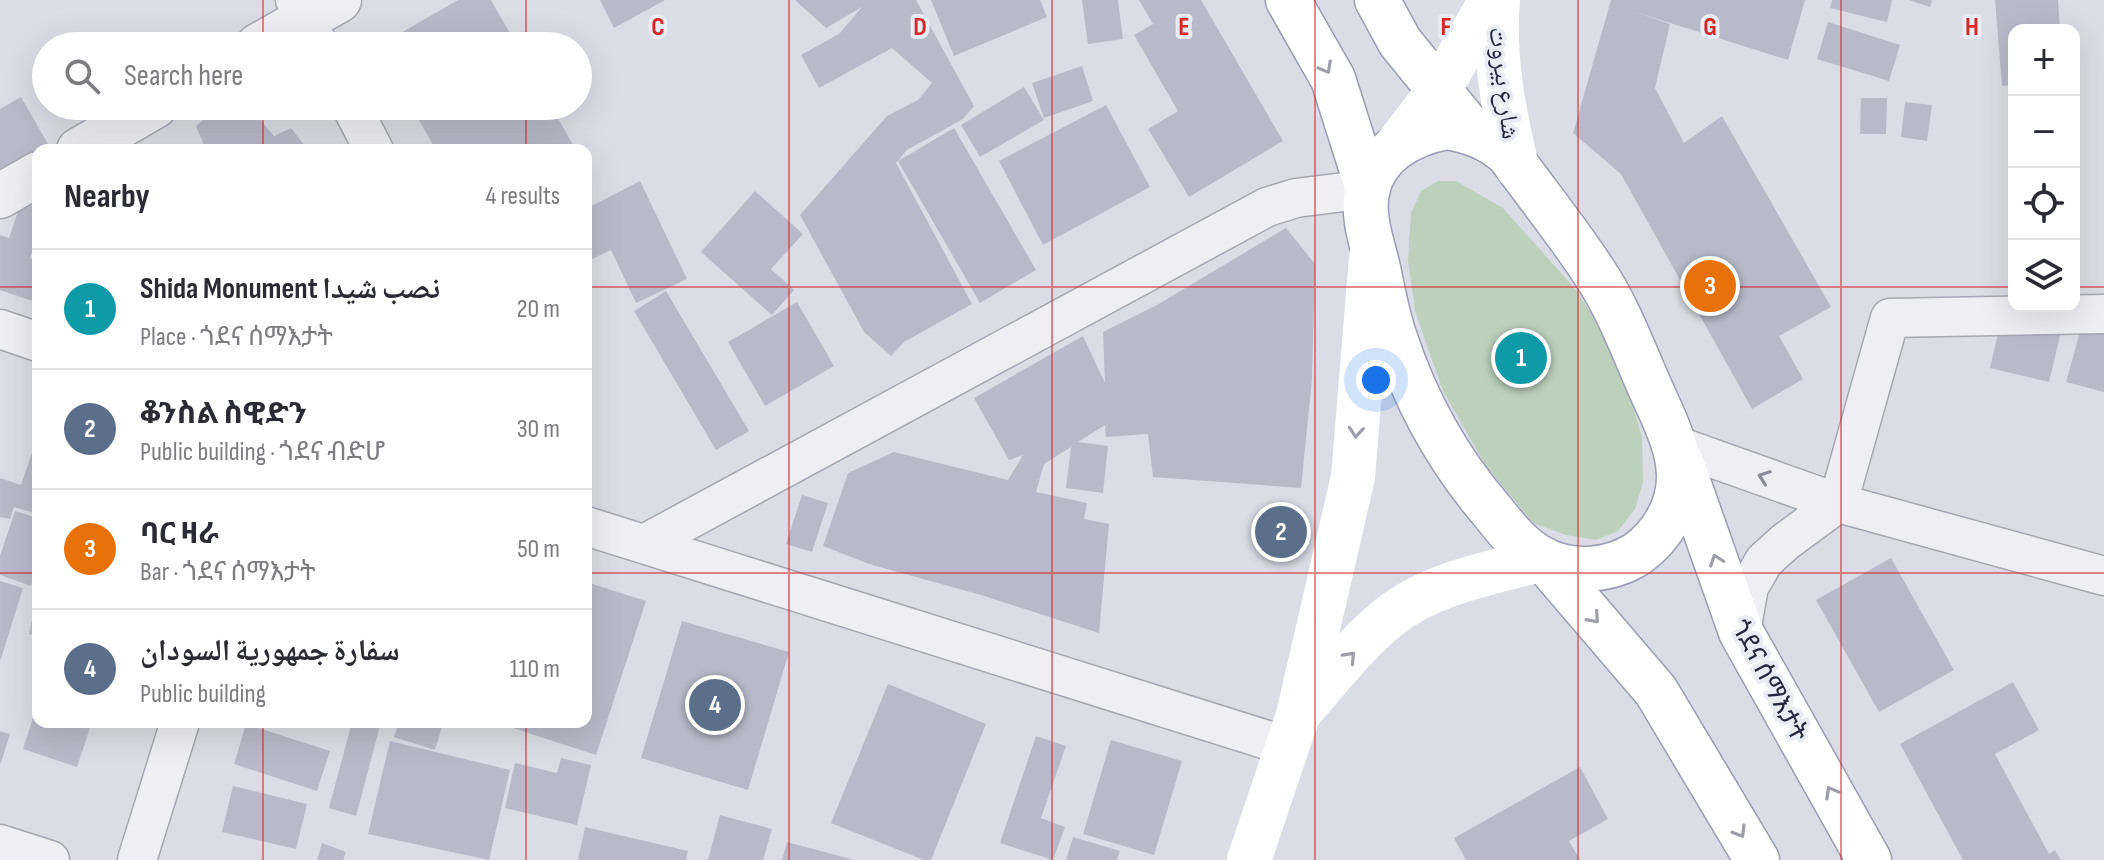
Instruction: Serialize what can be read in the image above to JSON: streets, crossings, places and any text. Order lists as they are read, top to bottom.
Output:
{
  "streets": {
    "main road": ["شارع بيروت", "ጎደና ሰማእታት"]
  },
  "crossings": [
    ["شارع بيروت", "ጎደና ሰማእታት"]
  ],
  "page": {
    "map_buttons": ["+", "−"],
    "search": "Search here",
    "heading": ["Nearby", "4 results"],
    "list": [
      {
        "mark": "1",
        "name": "Shida Monument نصب شيدا",
        "note": "Place · ጎደና ሰማእታት",
        "value": "20 m"
      },
      {
        "mark": "2",
        "name": "ቆንስል ስዊድን",
        "note": "Public building · ጎደና ብድሆ",
        "value": "30 m"
      },
      {
        "mark": "3",
        "name": "ባር ዛራ",
        "note": "Bar · ጎደና ሰማእታት",
        "value": "50 m"
      },
      {
        "mark": "4",
        "name": "سفارة جمهورية السودان",
        "note": "Public building",
        "value": "110 m"
      }
    ],
    "pins": [
      "3",
      "1",
      "2",
      "4"
    ]
  },
  "grid": {
    "columns": [
      "C",
      "D",
      "E",
      "F",
      "G",
      "H"
    ]
  }
}
